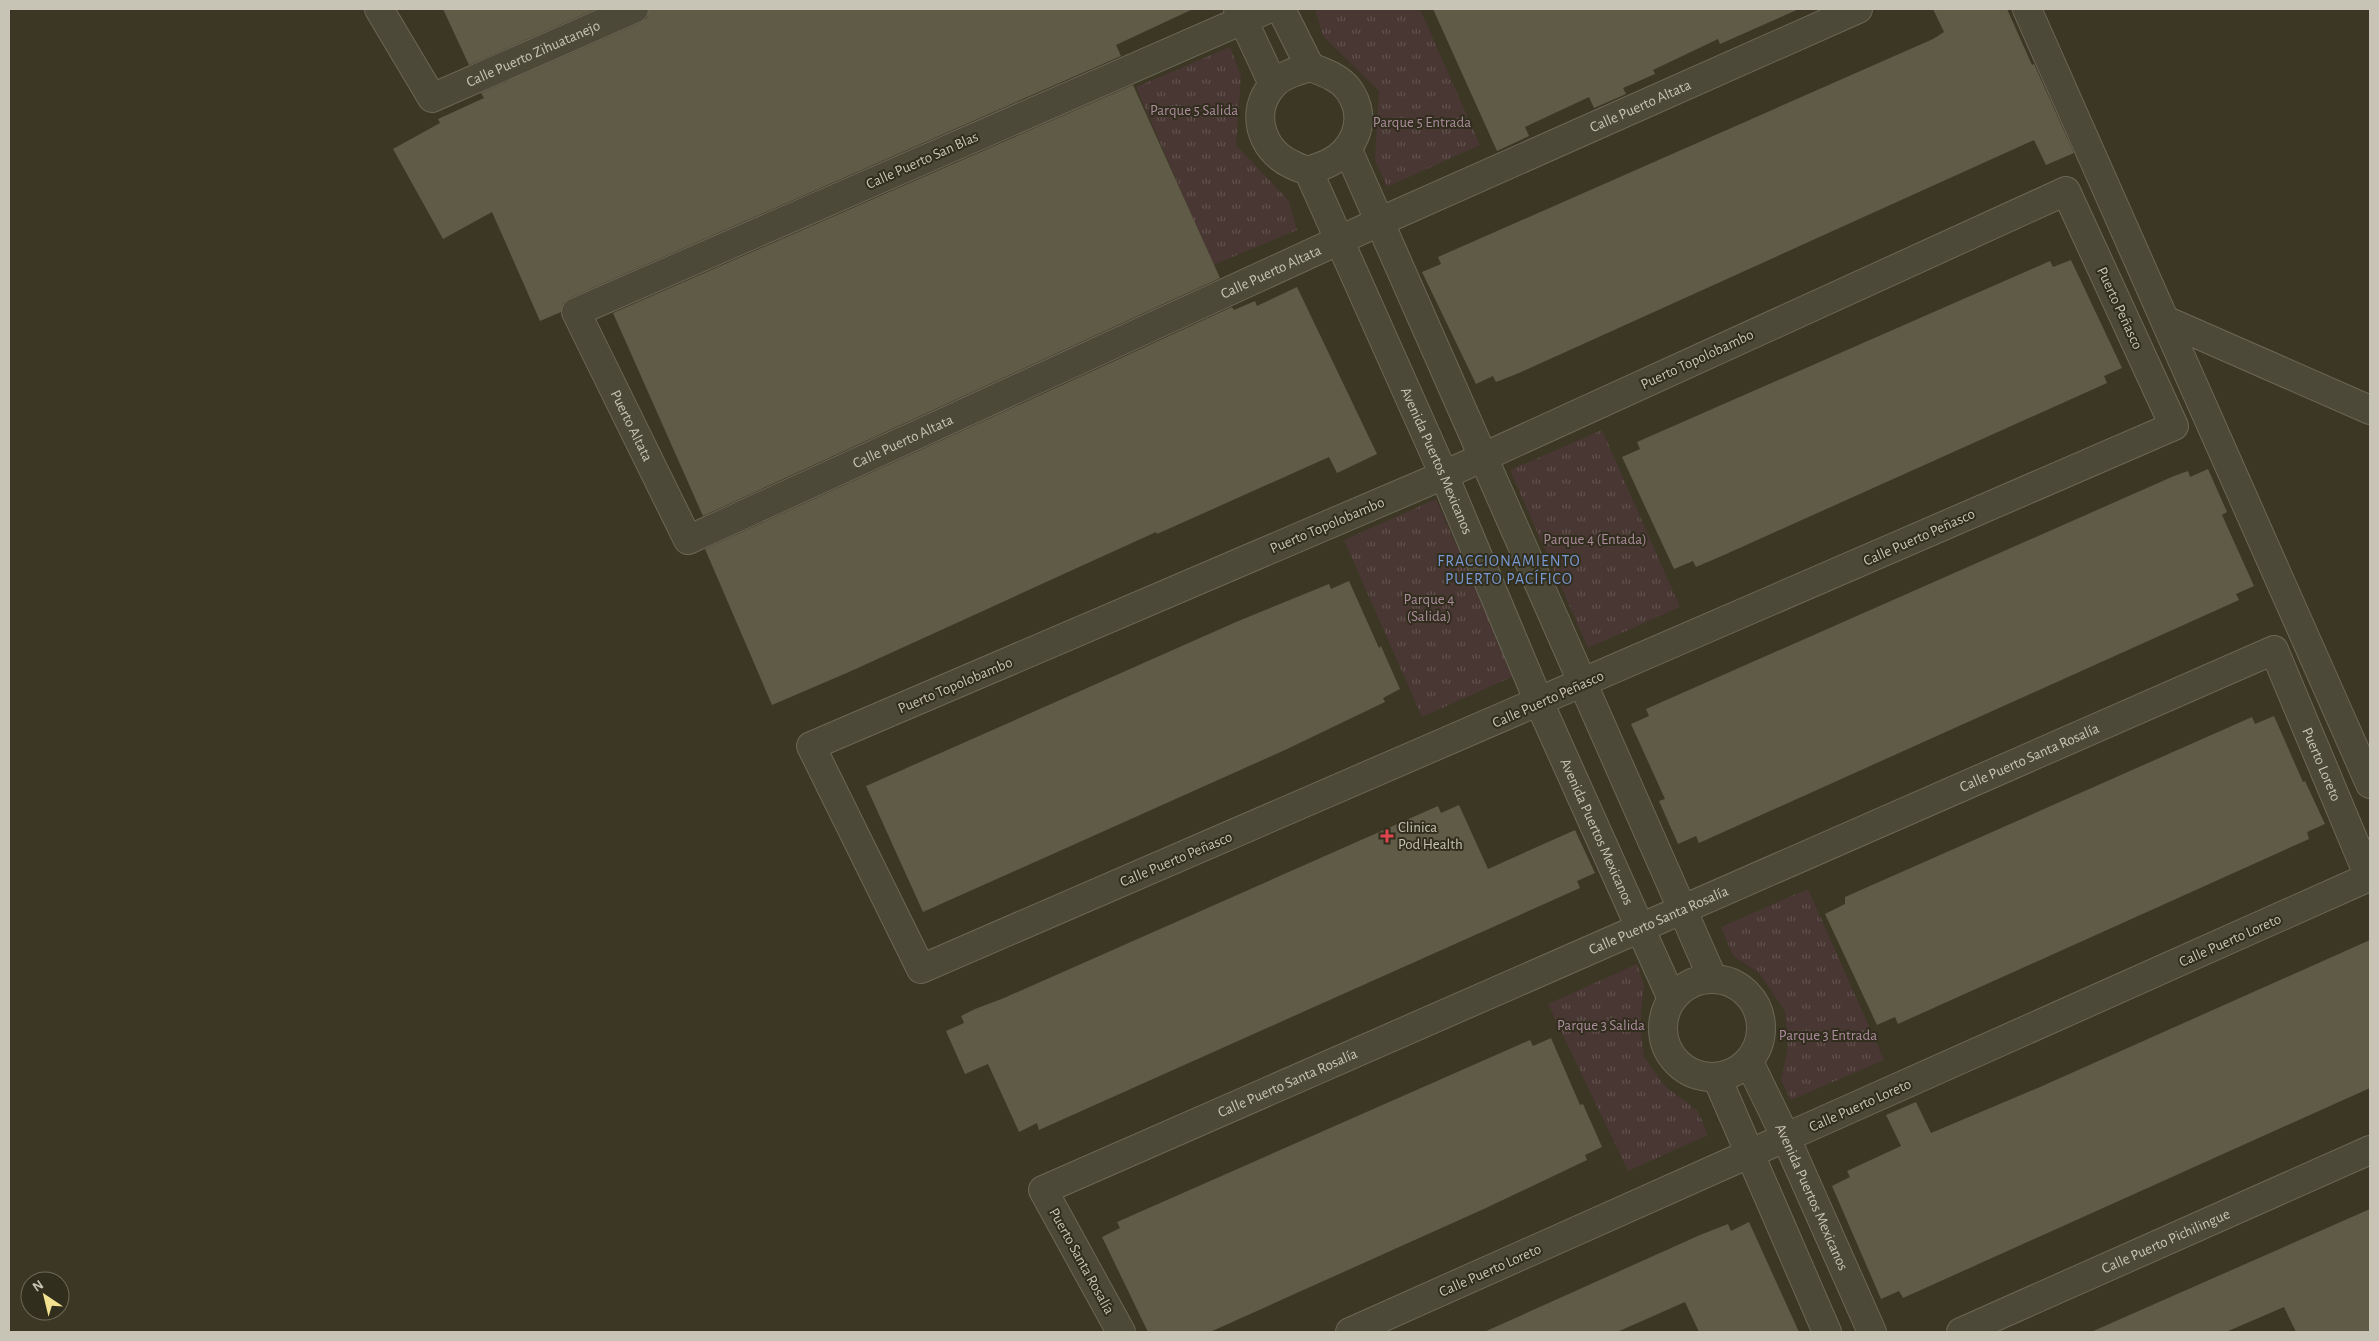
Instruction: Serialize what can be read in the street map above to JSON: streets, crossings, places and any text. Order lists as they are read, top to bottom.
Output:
{
  "streets": {
    "street": [
      "Calle Puerto Zihuatanejo",
      "Calle Puerto Altata",
      "Calle Puerto San Blas",
      "Puerto Peñasco",
      "Puerto Topolobambo",
      "Puerto Altata",
      "Avenida Puertos Mexicanos",
      "Calle Puerto Peñasco",
      "Calle Puerto Santa Rosalía",
      "Puerto Loreto",
      "Calle Puerto Loreto",
      "Calle Puerto Pichilingue",
      "Puerto Santa Rosalía"
    ]
  },
  "crossings": [
    ["Calle Puerto Altata", "Puerto Altata"],
    ["Calle Puerto Altata", "Avenida Puertos Mexicanos"],
    ["Calle Puerto San Blas", "Puerto Altata"],
    ["Puerto Peñasco", "Puerto Topolobambo"],
    ["Puerto Peñasco", "Calle Puerto Peñasco"],
    ["Puerto Topolobambo", "Avenida Puertos Mexicanos"],
    ["Puerto Topolobambo", "Calle Puerto Peñasco"],
    ["Avenida Puertos Mexicanos", "Calle Puerto Peñasco"],
    ["Avenida Puertos Mexicanos", "Calle Puerto Santa Rosalía"],
    ["Avenida Puertos Mexicanos", "Calle Puerto Loreto"],
    ["Calle Puerto Santa Rosalía", "Puerto Loreto"],
    ["Calle Puerto Santa Rosalía", "Puerto Santa Rosalía"],
    ["Puerto Loreto", "Calle Puerto Loreto"]
  ],
  "districts": ["FRACCIONAMIENTO PUERTO PACÍFICO"],
  "parks": [
    "Parque 5 Salida",
    "Parque 5 Entrada",
    "Parque 4 (Entada)",
    "Parque 4 (Salida)",
    "Parque 3 Salida",
    "Parque 3 Entrada"
  ],
  "places": {
    "health": ["Clinica Pod Health"]
  },
  "north": "top left"
}
